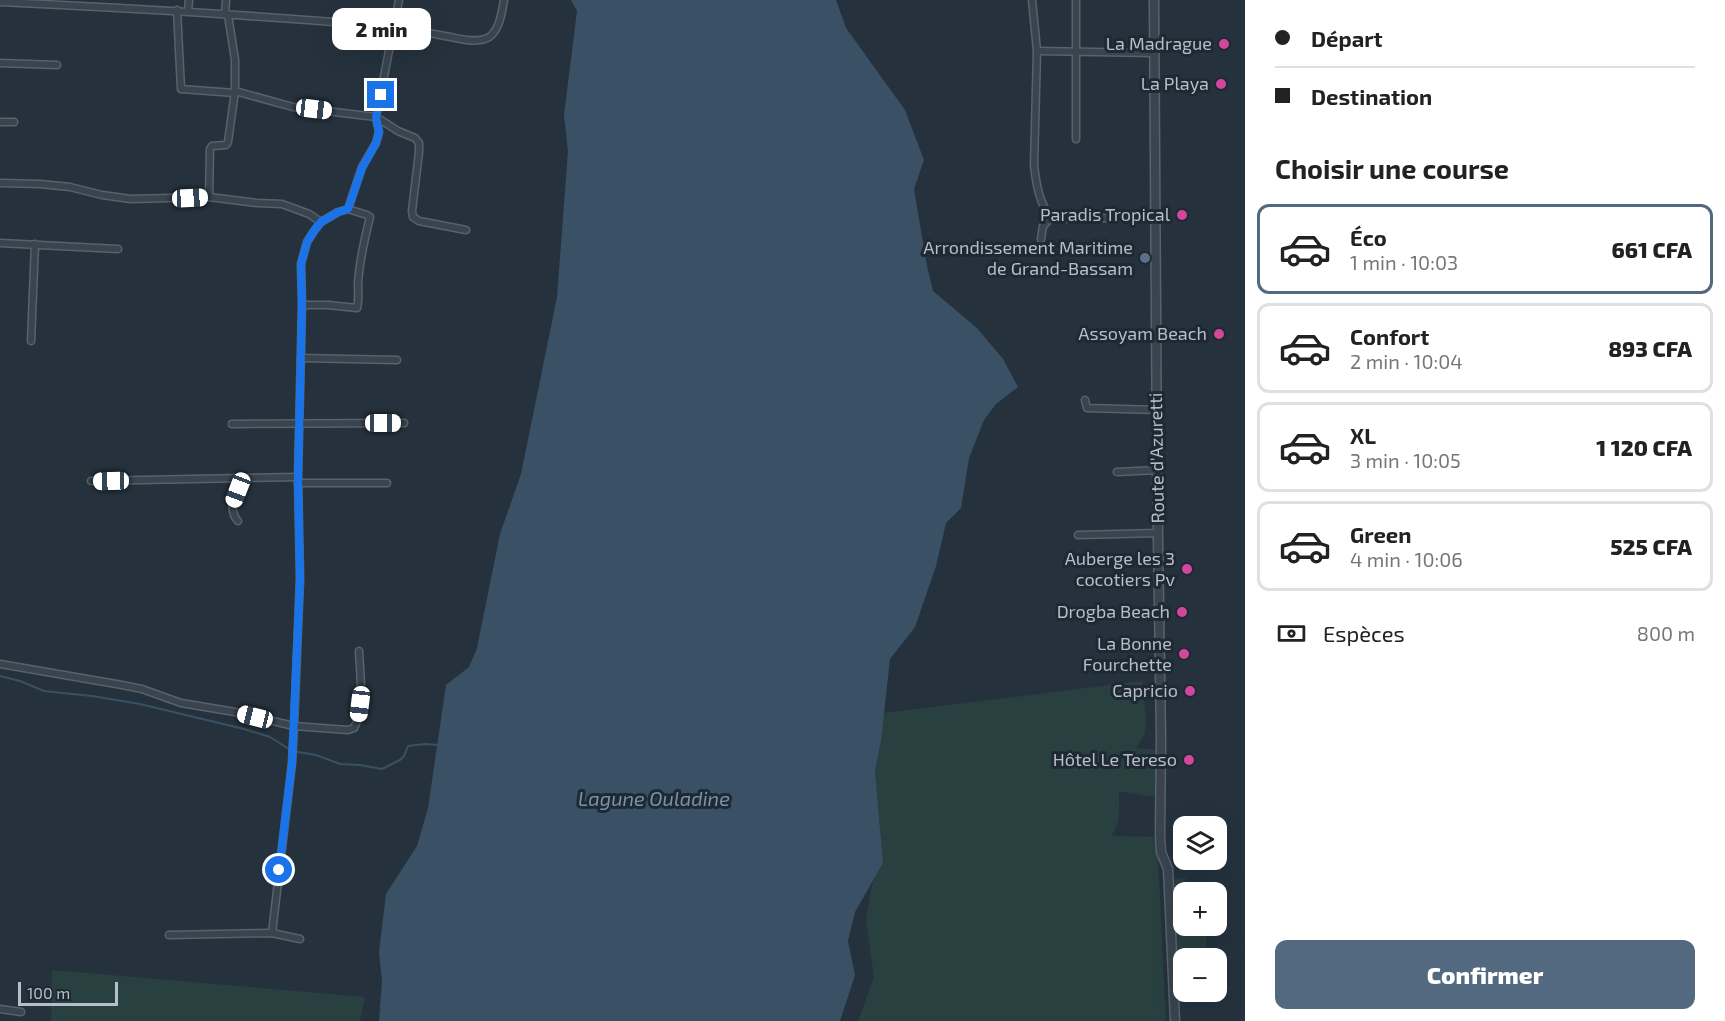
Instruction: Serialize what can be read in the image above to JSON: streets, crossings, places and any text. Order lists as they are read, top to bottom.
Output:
{
  "streets": {
    "street": ["Route d'Azuretti"]
  },
  "water": ["Lagune Ouladine"],
  "places": [
    "La Madrague",
    "La Playa",
    "Paradis Tropical",
    "Arrondissement Maritime de Grand-Bassam",
    "Assoyam Beach",
    "Auberge les 3 cocotiers Pv",
    "Drogba Beach",
    "La Bonne Fourchette",
    "Capricio",
    "Hôtel Le Tereso"
  ],
  "scale_bar": "100 m",
  "page": {
    "banner": ["Départ", "Destination"],
    "bubble": "2 min",
    "heading": "Choisir une course",
    "list": [
      {
        "name": "Éco",
        "note": "1 min · 10:03",
        "value": "661 CFA"
      },
      {
        "name": "Confort",
        "note": "2 min · 10:04",
        "value": "893 CFA"
      },
      {
        "name": "XL",
        "note": "3 min · 10:05",
        "value": "1 120 CFA"
      },
      {
        "name": "Green",
        "note": "4 min · 10:06",
        "value": "525 CFA"
      }
    ],
    "pay": ["Espèces", "800 m"],
    "map_buttons": ["+", "−"],
    "buttons": "Confirmer",
    "scale": "100 m"
  }
}
